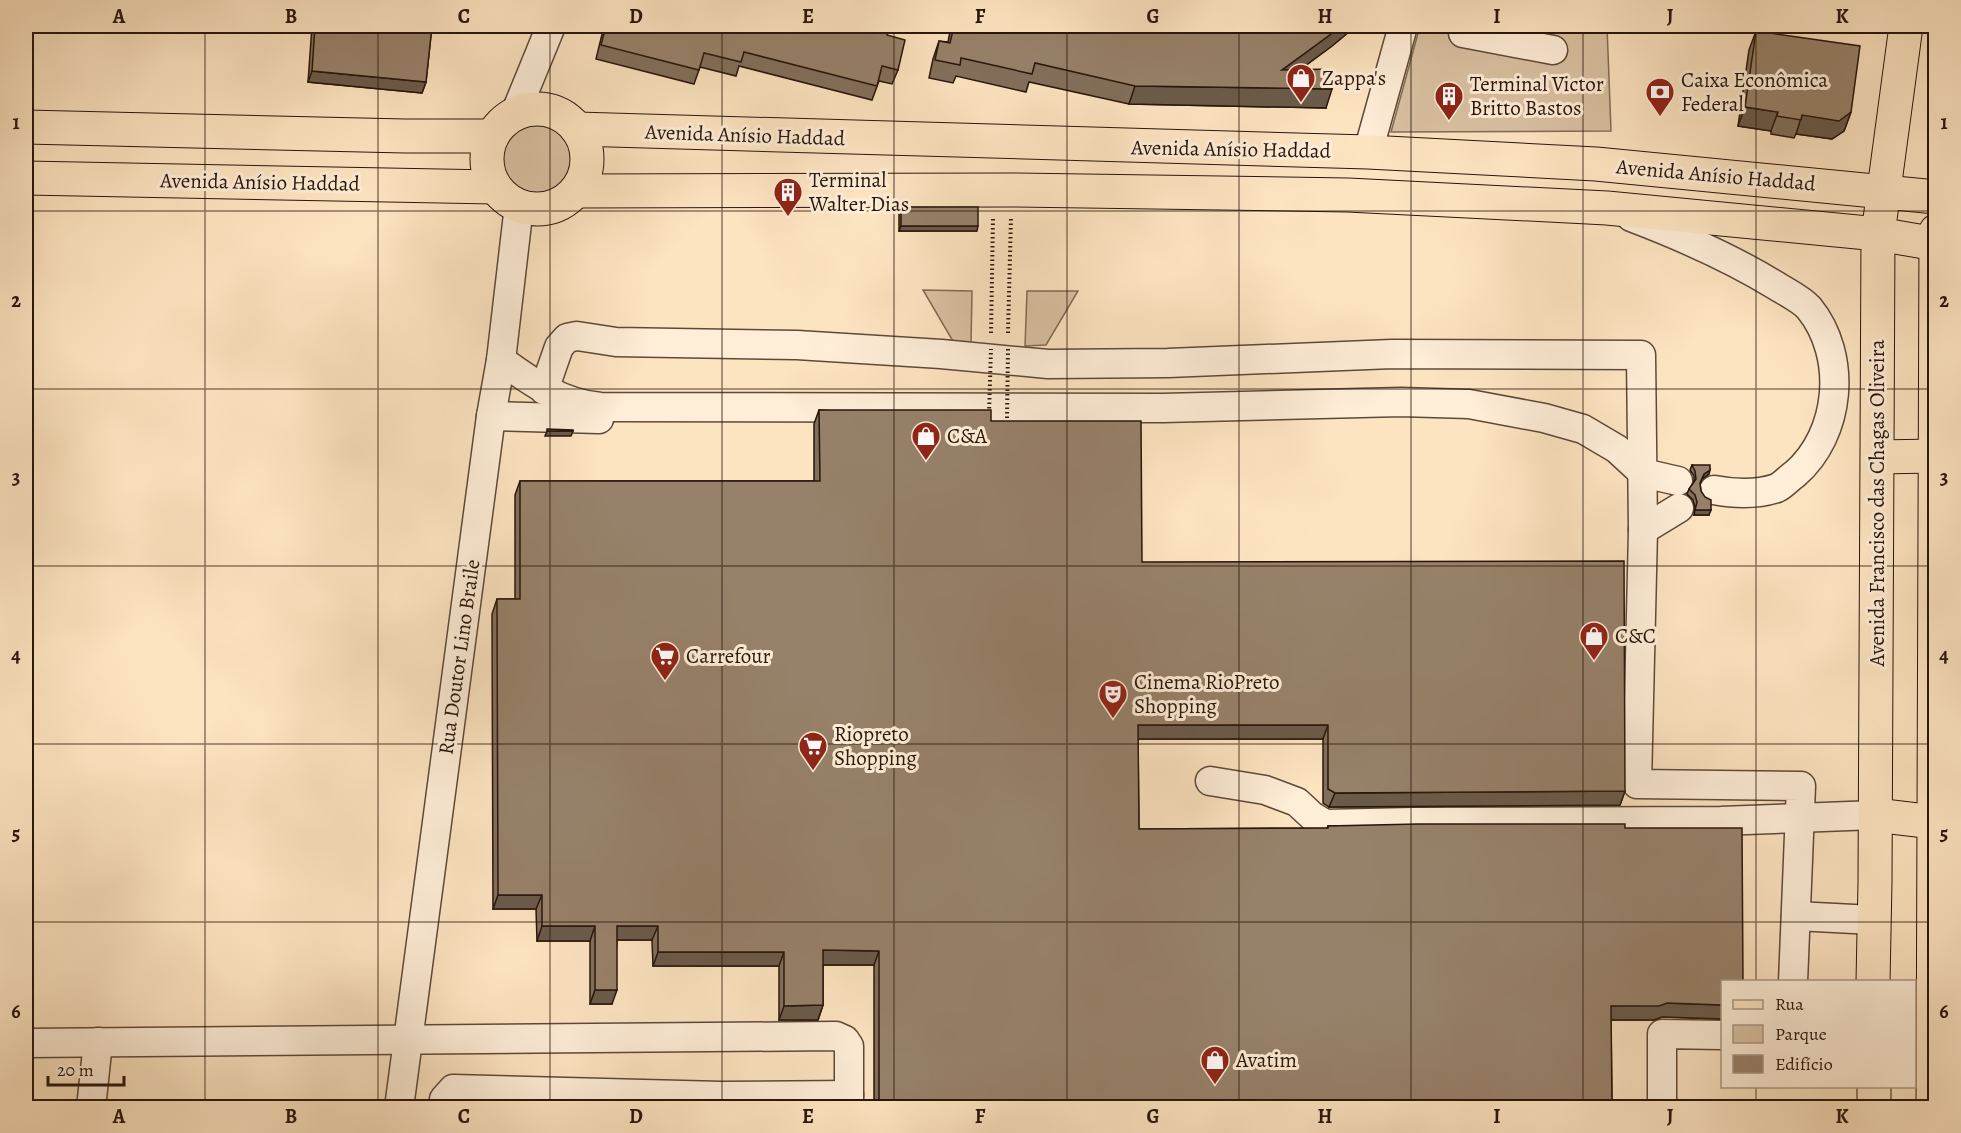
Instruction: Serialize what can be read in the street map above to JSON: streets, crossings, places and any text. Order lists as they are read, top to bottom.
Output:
{
  "streets": {
    "main road": ["Avenida Anísio Haddad", "Avenida Francisco das Chagas Oliveira"],
    "street": ["Rua Doutor Lino Braile"]
  },
  "crossings": [
    ["Avenida Anísio Haddad", "Avenida Francisco das Chagas Oliveira"],
    ["Avenida Anísio Haddad", "Rua Doutor Lino Braile"]
  ],
  "places": {
    "shop": [
      "Zappa's",
      "C&A",
      "C&C",
      "Avatim"
    ],
    "bank": ["Caixa Econômica Federal"],
    "building": ["Terminal Victor Britto Bastos", "Terminal Walter Dias"],
    "supermarket": ["Carrefour", "Riopreto Shopping"],
    "theatre": ["Cinema RioPreto Shopping"]
  },
  "legend": ["Rua", "Parque", "Edifício"],
  "scale_bar": "20 m",
  "grid": {
    "columns": [
      "A",
      "B",
      "C",
      "D",
      "E",
      "F",
      "G",
      "H",
      "I",
      "J",
      "K"
    ],
    "rows": [
      "1",
      "2",
      "3",
      "4",
      "5",
      "6"
    ]
  }
}
